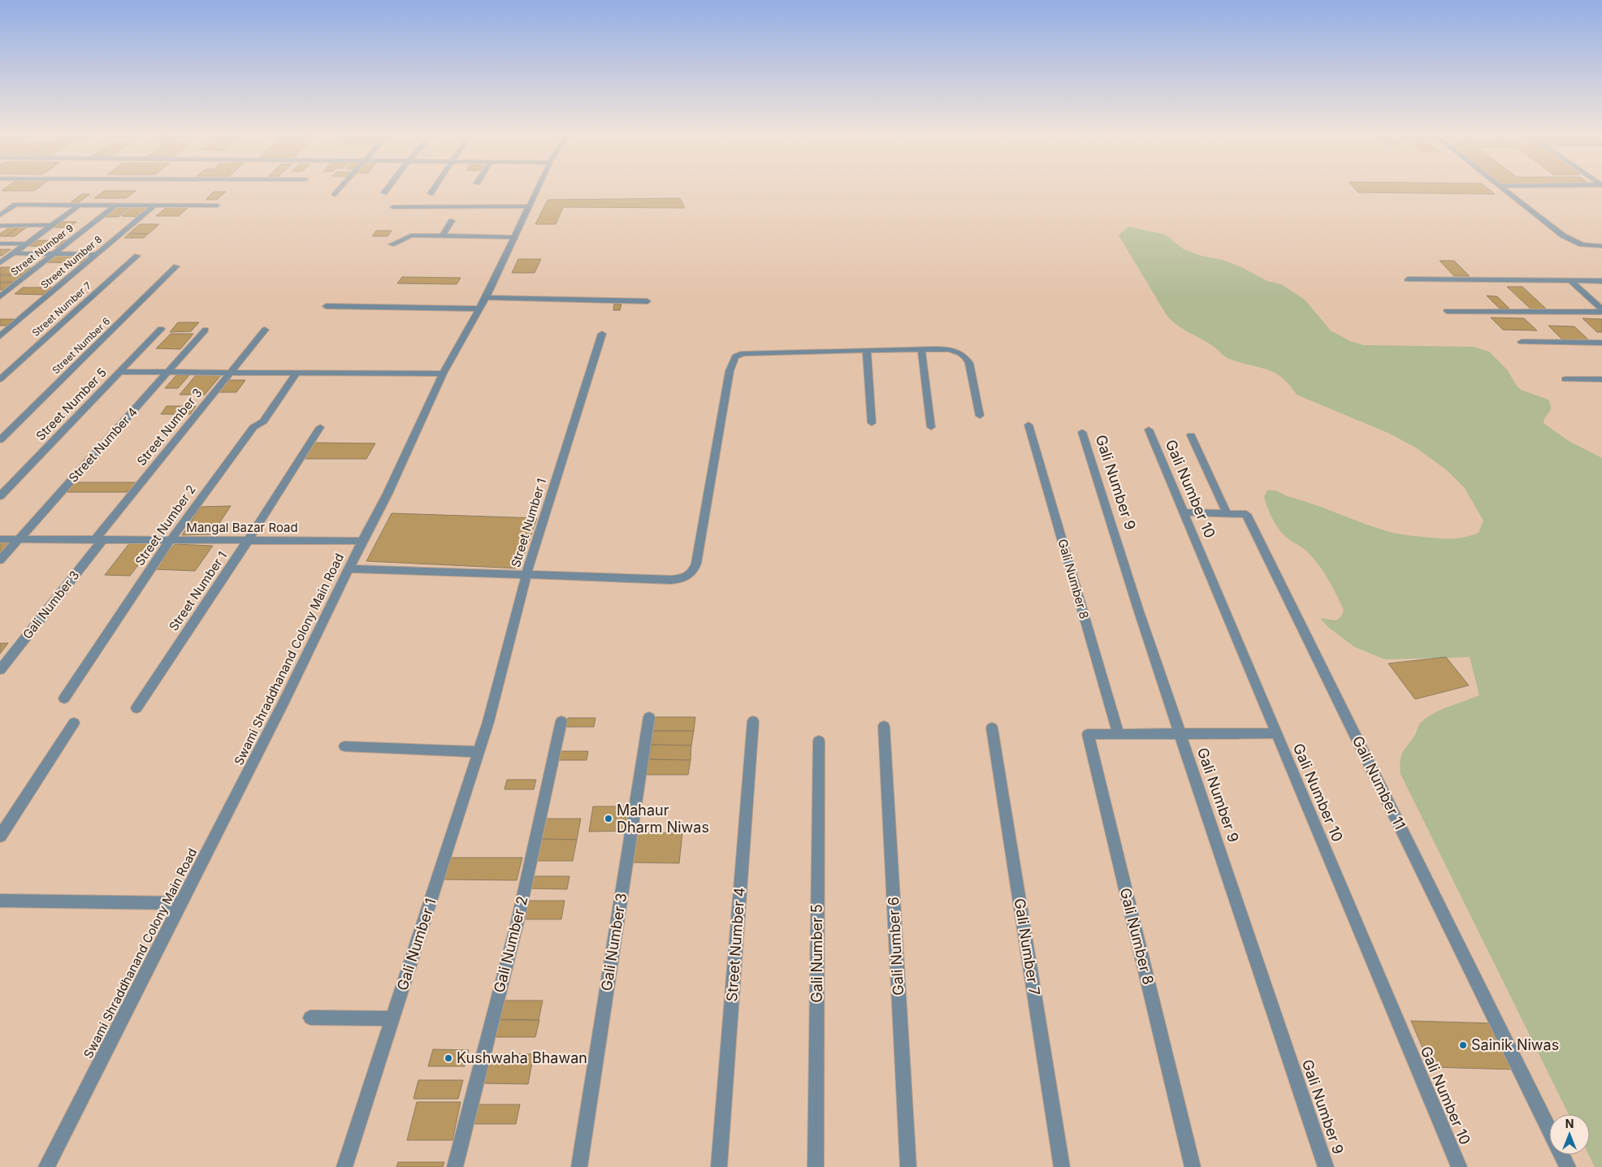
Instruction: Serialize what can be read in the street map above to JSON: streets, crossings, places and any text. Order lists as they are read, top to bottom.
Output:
{
  "streets": {
    "street": [
      "Street Number 9",
      "Street Number 8",
      "Street Number 7",
      "Street Number 6",
      "Street Number 5",
      "Street Number 3",
      "Street Number 4",
      "Gali Number 9",
      "Gali Number 10",
      "Street Number 1",
      "Street Number 2",
      "Mangal Bazar Road",
      "Gali Number 8",
      "Gali Number 3",
      "Swami Shraddhanand Colony Main Road",
      "Gali Number 11",
      "Gali Number 1",
      "Gali Number 2",
      "Gali Number 6",
      "Gali Number 7",
      "Gali Number 5"
    ]
  },
  "crossings": [
    ["Street Number 3", "Mangal Bazar Road"],
    ["Street Number 3", "Gali Number 3"],
    ["Street Number 4", "Mangal Bazar Road"],
    ["Gali Number 9", "Gali Number 8"],
    ["Gali Number 10", "Gali Number 8"],
    ["Street Number 1", "Mangal Bazar Road"],
    ["Street Number 1", "Gali Number 1"],
    ["Street Number 2", "Mangal Bazar Road"],
    ["Mangal Bazar Road", "Gali Number 3"],
    ["Mangal Bazar Road", "Swami Shraddhanand Colony Main Road"]
  ],
  "places": ["Mahaur Dharm Niwas", "Sainik Niwas", "Kushwaha Bhawan"],
  "north": "top"
}
